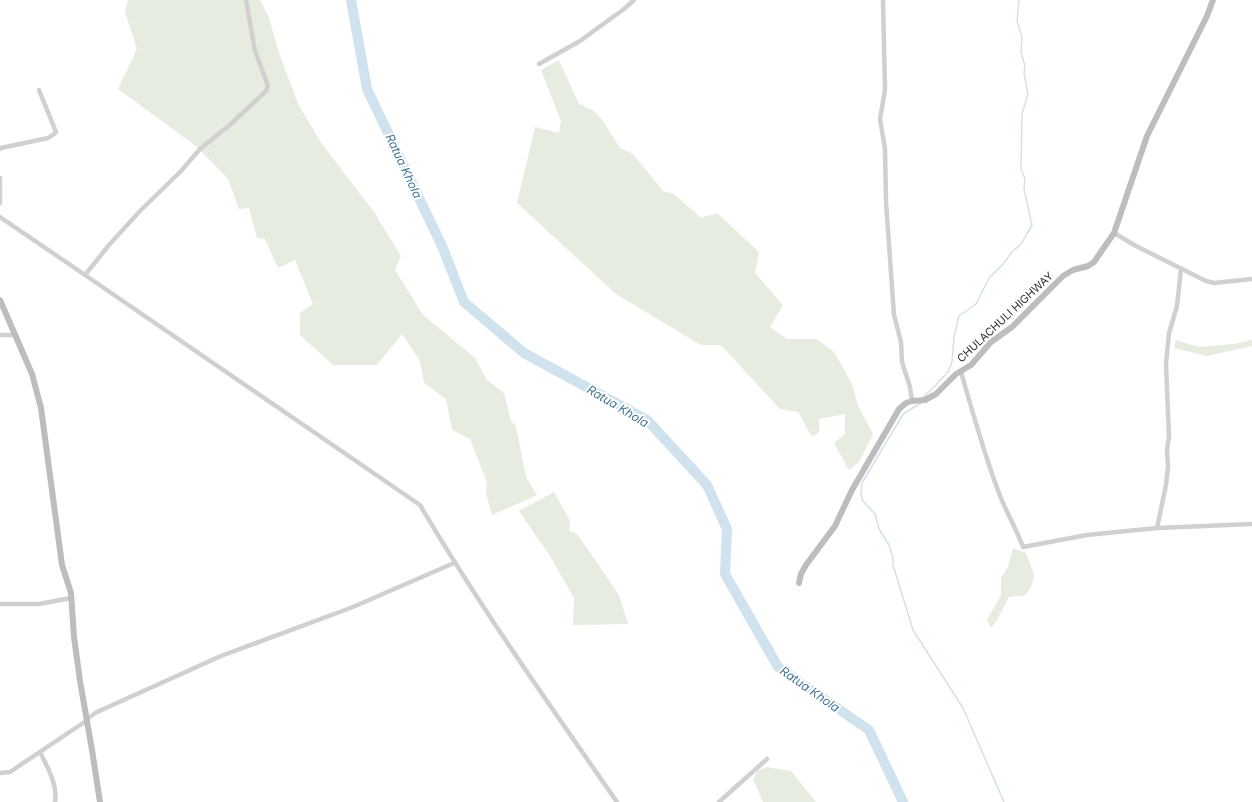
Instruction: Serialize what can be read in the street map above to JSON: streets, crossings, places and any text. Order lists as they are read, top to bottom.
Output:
{
  "streets": {
    "street": ["CHULACHULI HIGHWAY"]
  },
  "water": ["Ratua Khola"]
}
